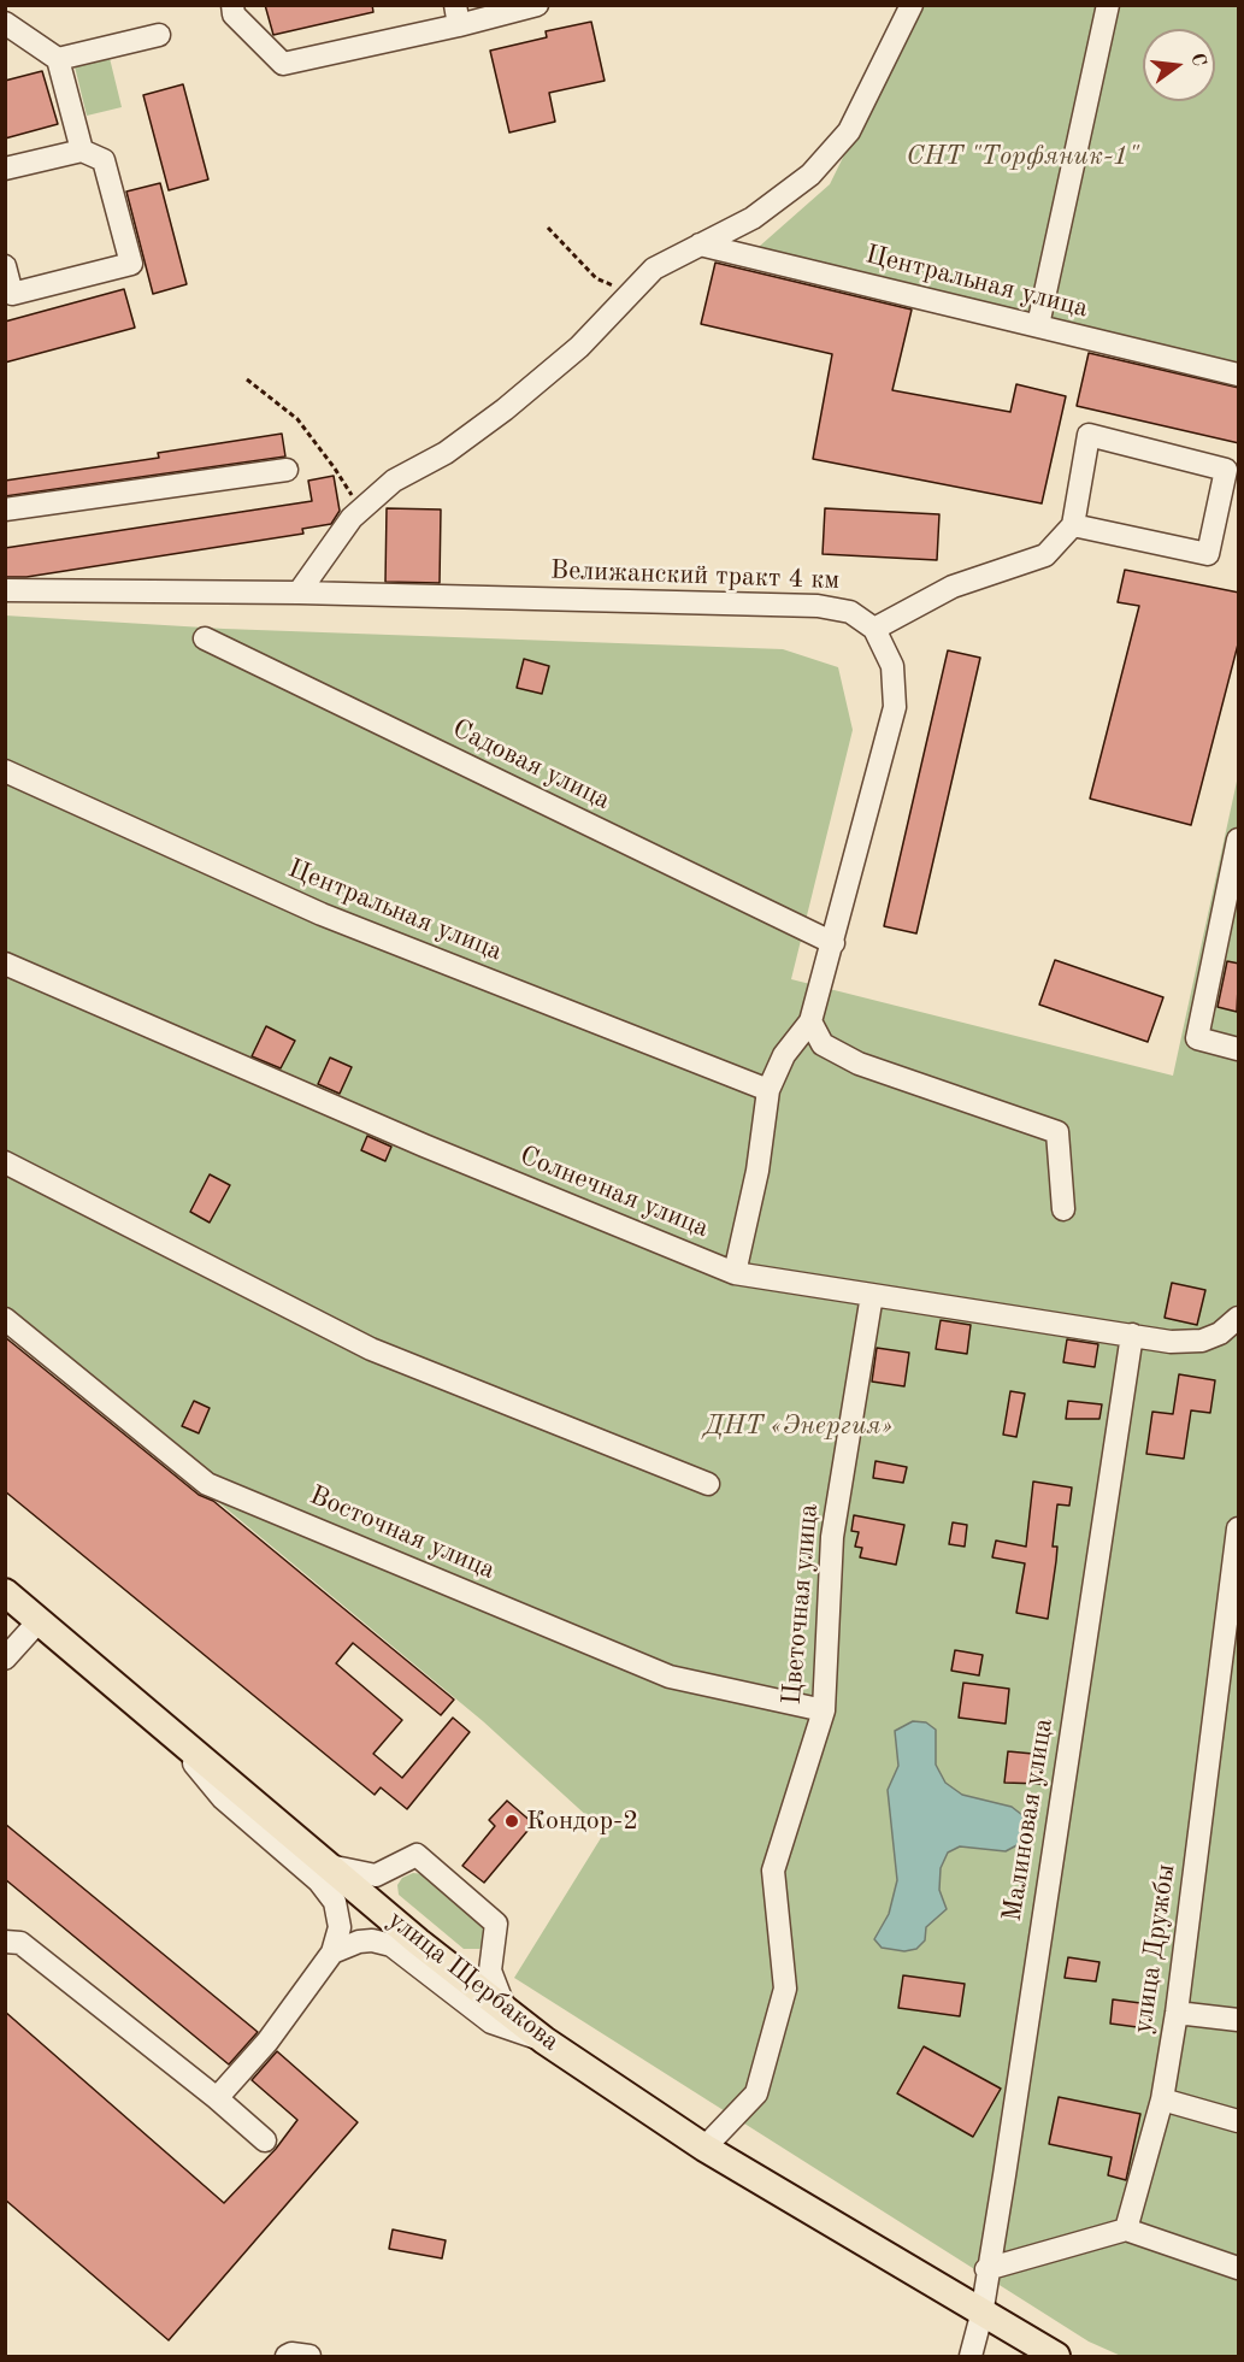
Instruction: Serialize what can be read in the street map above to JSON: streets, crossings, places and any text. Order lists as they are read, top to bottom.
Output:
{
  "streets": {
    "main road": ["улица Щербакова"],
    "street": [
      "Центральная улица",
      "Велижанский тракт 4 км",
      "Садовая улица",
      "Солнечная улица",
      "Восточная улица",
      "Цветочная улица",
      "Малиновая улица",
      "улица Дружбы"
    ]
  },
  "crossings": [
    ["Солнечная улица", "Цветочная улица"],
    ["Солнечная улица", "Малиновая улица"],
    ["Восточная улица", "Цветочная улица"],
    ["Цветочная улица", "улица Щербакова"],
    ["Малиновая улица", "улица Щербакова"]
  ],
  "parks": ["СНТ \"Торфяник-1\"", "ДНТ «Энергия»"],
  "places": ["Кондор-2"],
  "north": "right"
}
